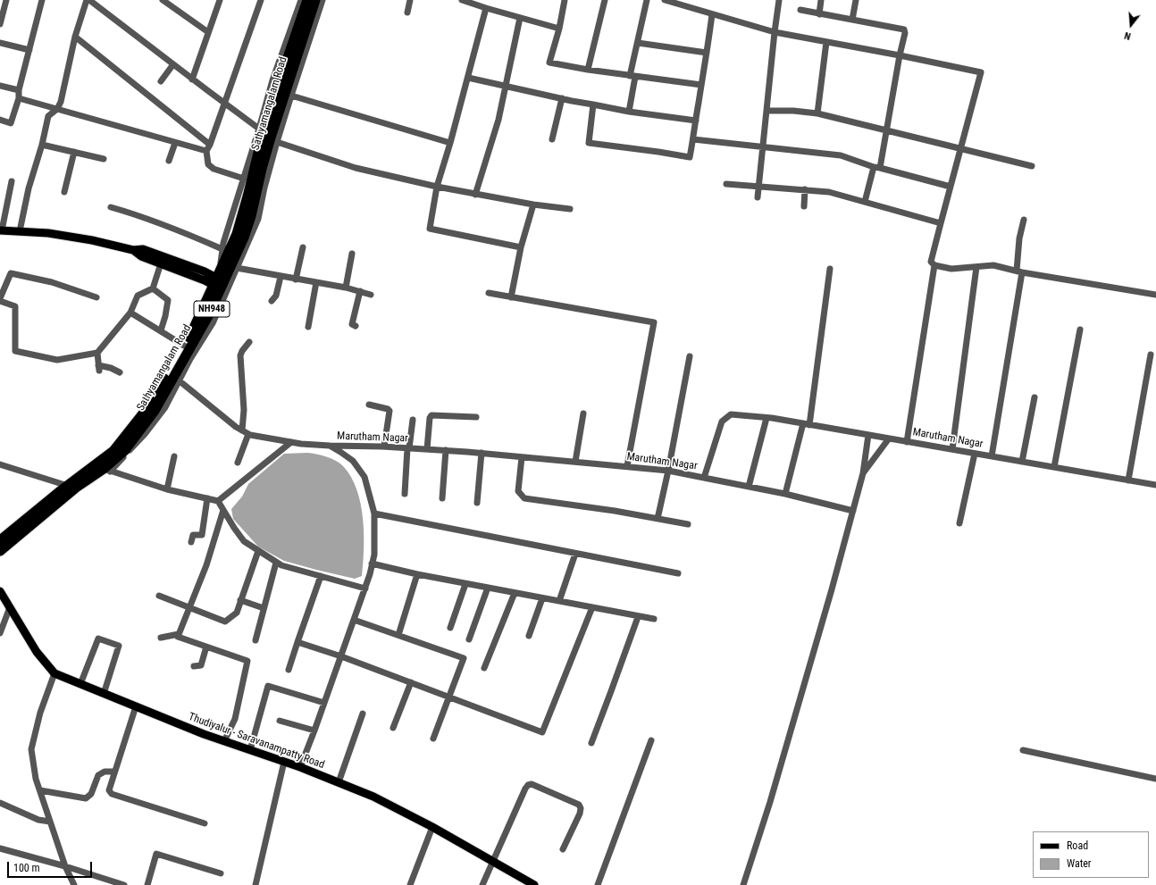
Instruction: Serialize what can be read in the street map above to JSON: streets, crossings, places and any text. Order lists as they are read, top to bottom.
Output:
{
  "streets": {
    "highway": ["Sathyamangalam Road", "NH948"],
    "main road": ["Thudiyalur - Saravanampatty Road"],
    "street": ["Marutham Nagar"]
  },
  "crossings": [
    ["Sathyamangalam Road", "NH948"],
    ["Sathyamangalam Road", "Marutham Nagar"]
  ],
  "legend": ["Road", "Water"],
  "scale_bar": "100 m",
  "north": "bottom"
}
